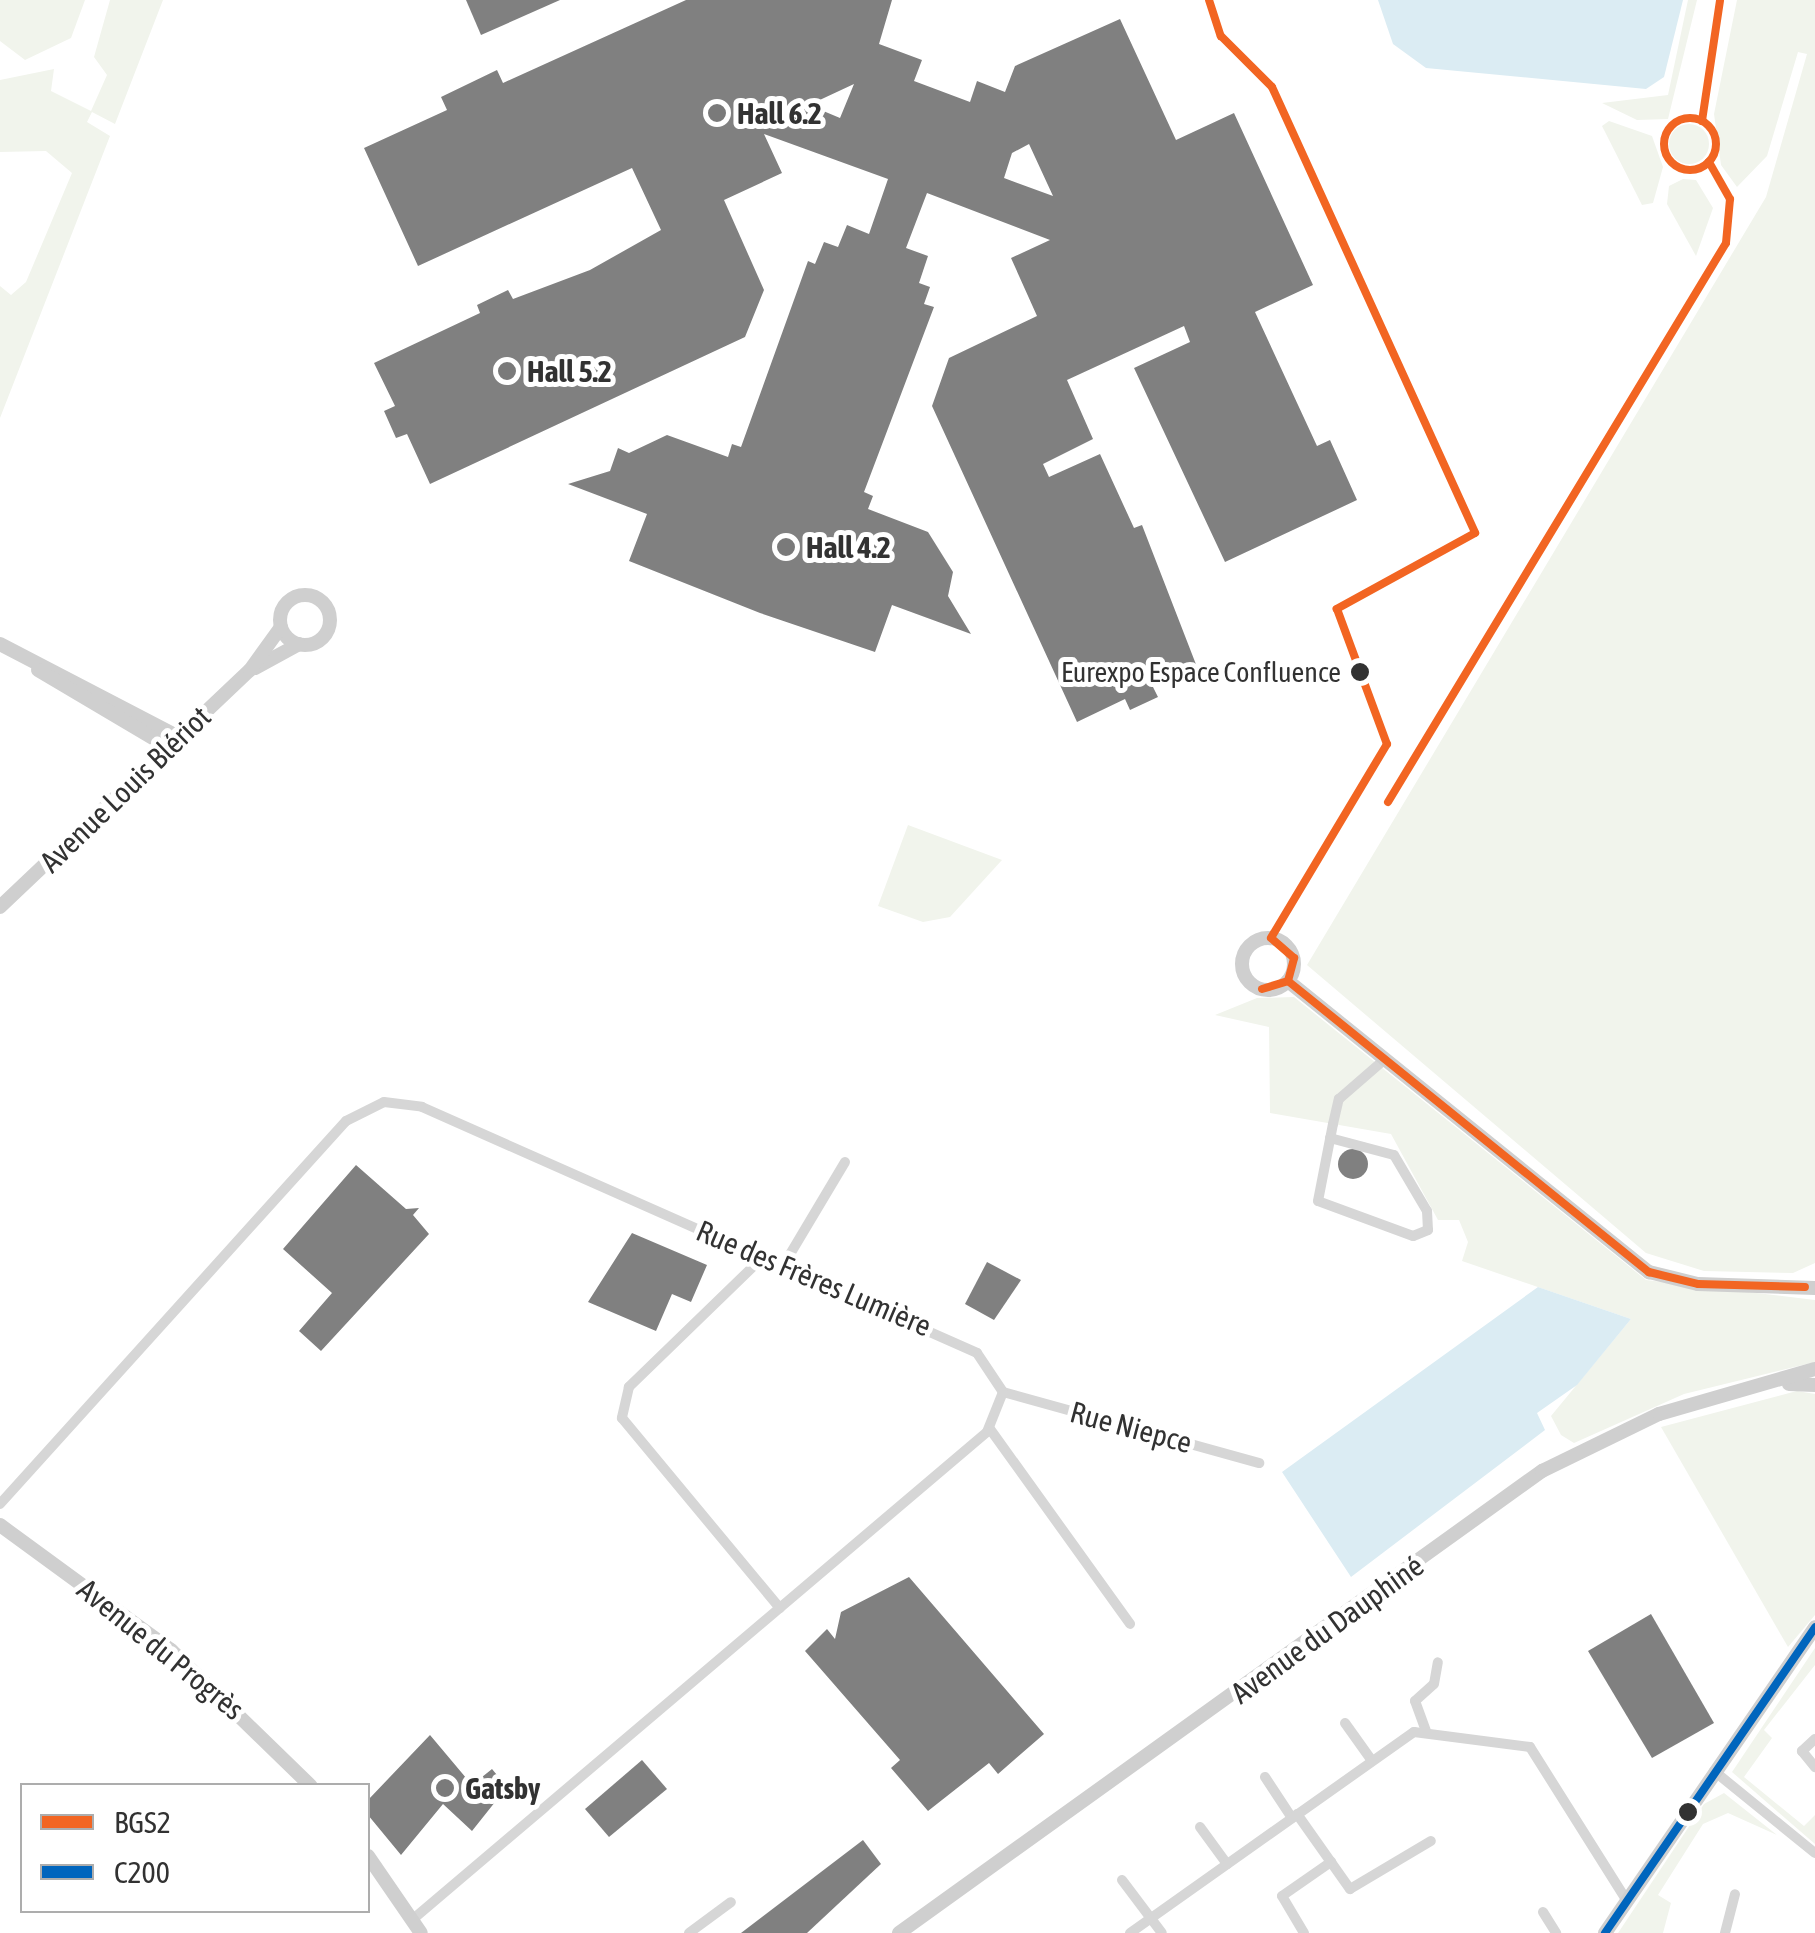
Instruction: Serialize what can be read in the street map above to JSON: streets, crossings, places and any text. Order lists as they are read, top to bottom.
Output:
{
  "streets": {
    "street": [
      "Avenue Louis Blériot",
      "Rue des Frères Lumière",
      "Rue Niepce",
      "Avenue du Dauphiné",
      "Avenue du Progrès"
    ]
  },
  "crossings": [
    ["Rue des Frères Lumière", "Rue Niepce"]
  ],
  "places": [
    "Hall 6.2",
    "Hall 5.2",
    "Hall 4.2",
    "Eurexpo Espace Confluence",
    "Gatsby"
  ],
  "lines": ["transit line BGS2", "transit line C200"],
  "legend": ["BGS2", "C200"]
}
